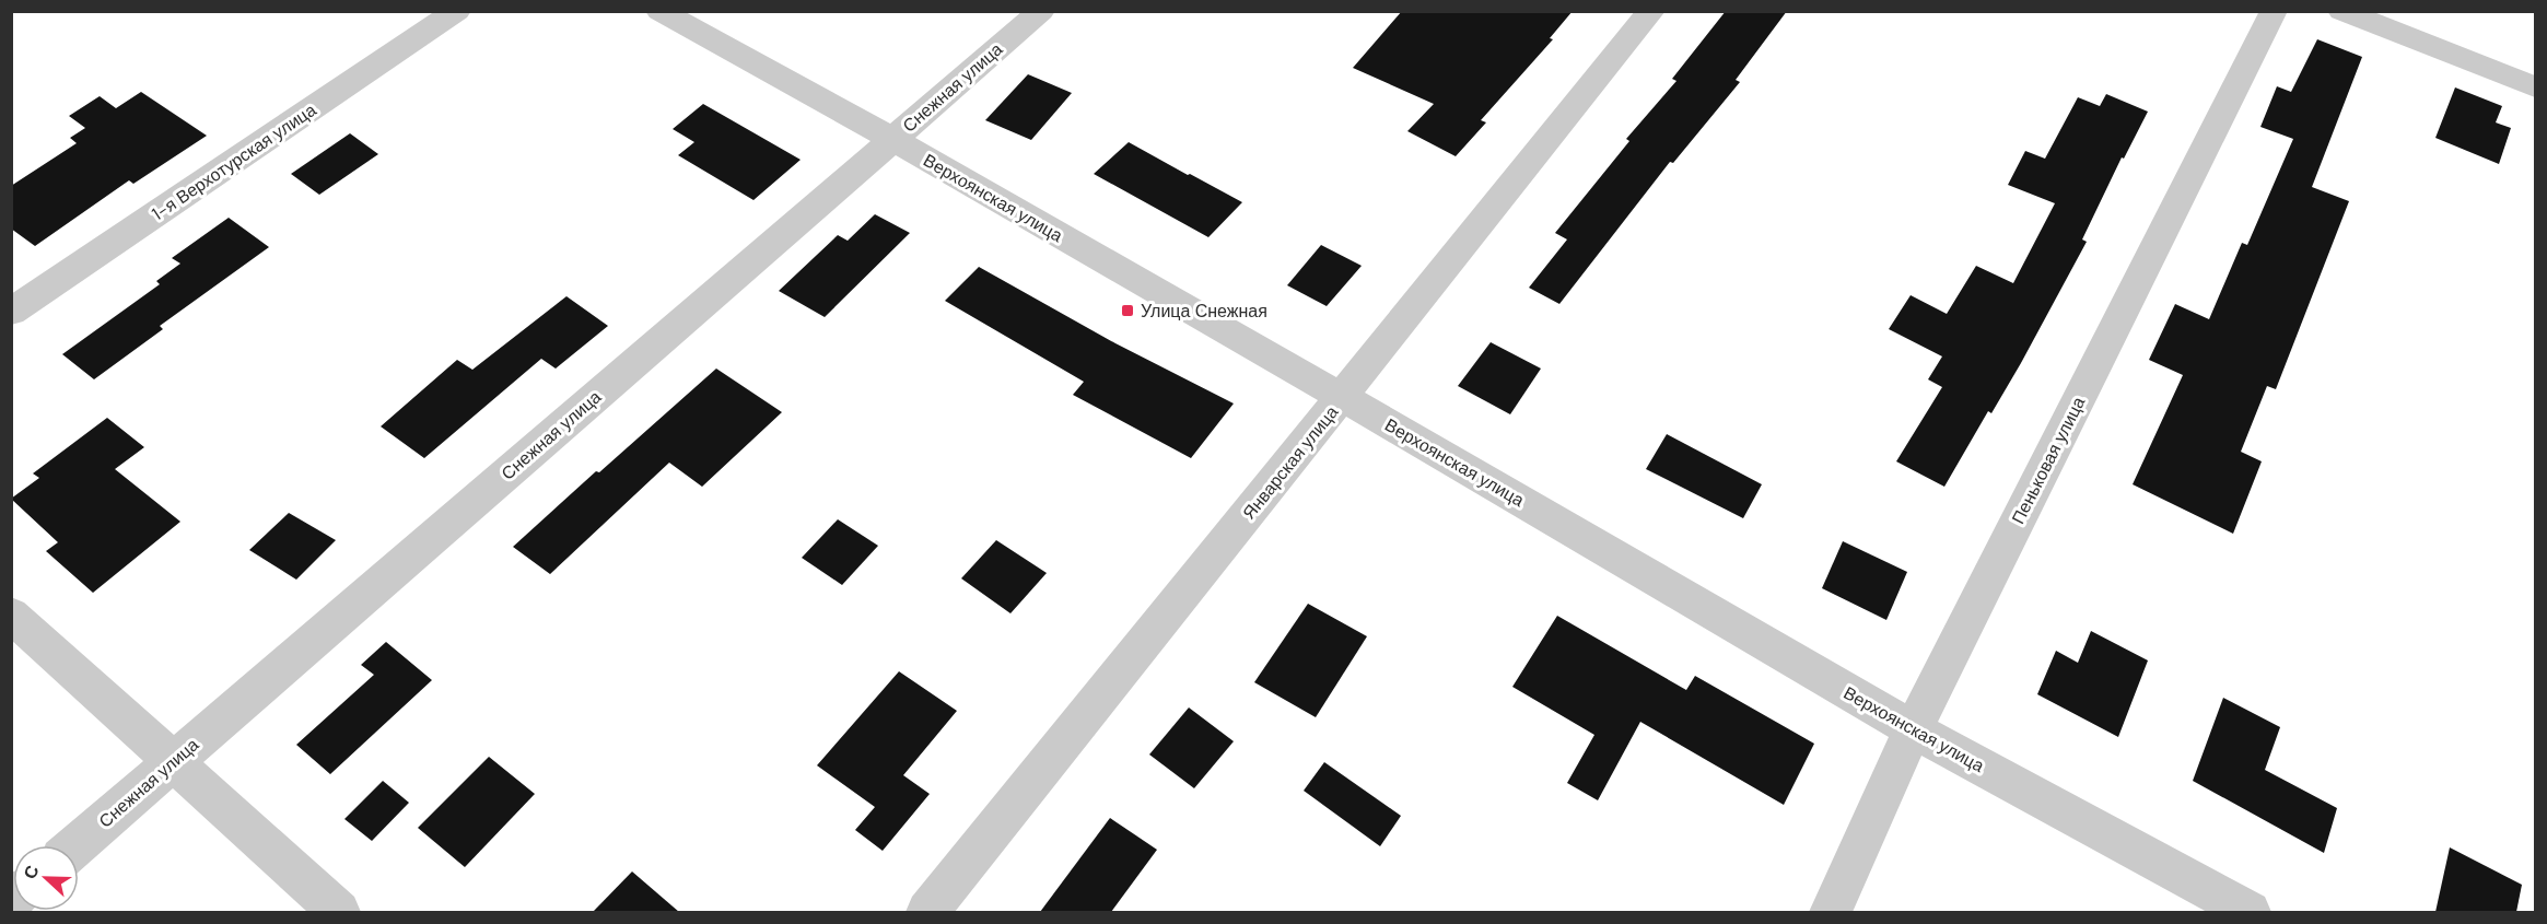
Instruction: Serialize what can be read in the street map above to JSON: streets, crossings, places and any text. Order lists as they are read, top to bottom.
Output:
{
  "streets": {
    "street": [
      "Снежная улица",
      "1-я Верхотурская улица",
      "Верхоянская улица",
      "Пеньковая улица",
      "Январская улица"
    ]
  },
  "crossings": [
    ["Снежная улица", "Верхоянская улица"],
    ["Верхоянская улица", "Пеньковая улица"],
    ["Верхоянская улица", "Январская улица"]
  ],
  "places": {
    "transit": ["Улица Снежная"]
  },
  "north": "left"
}
